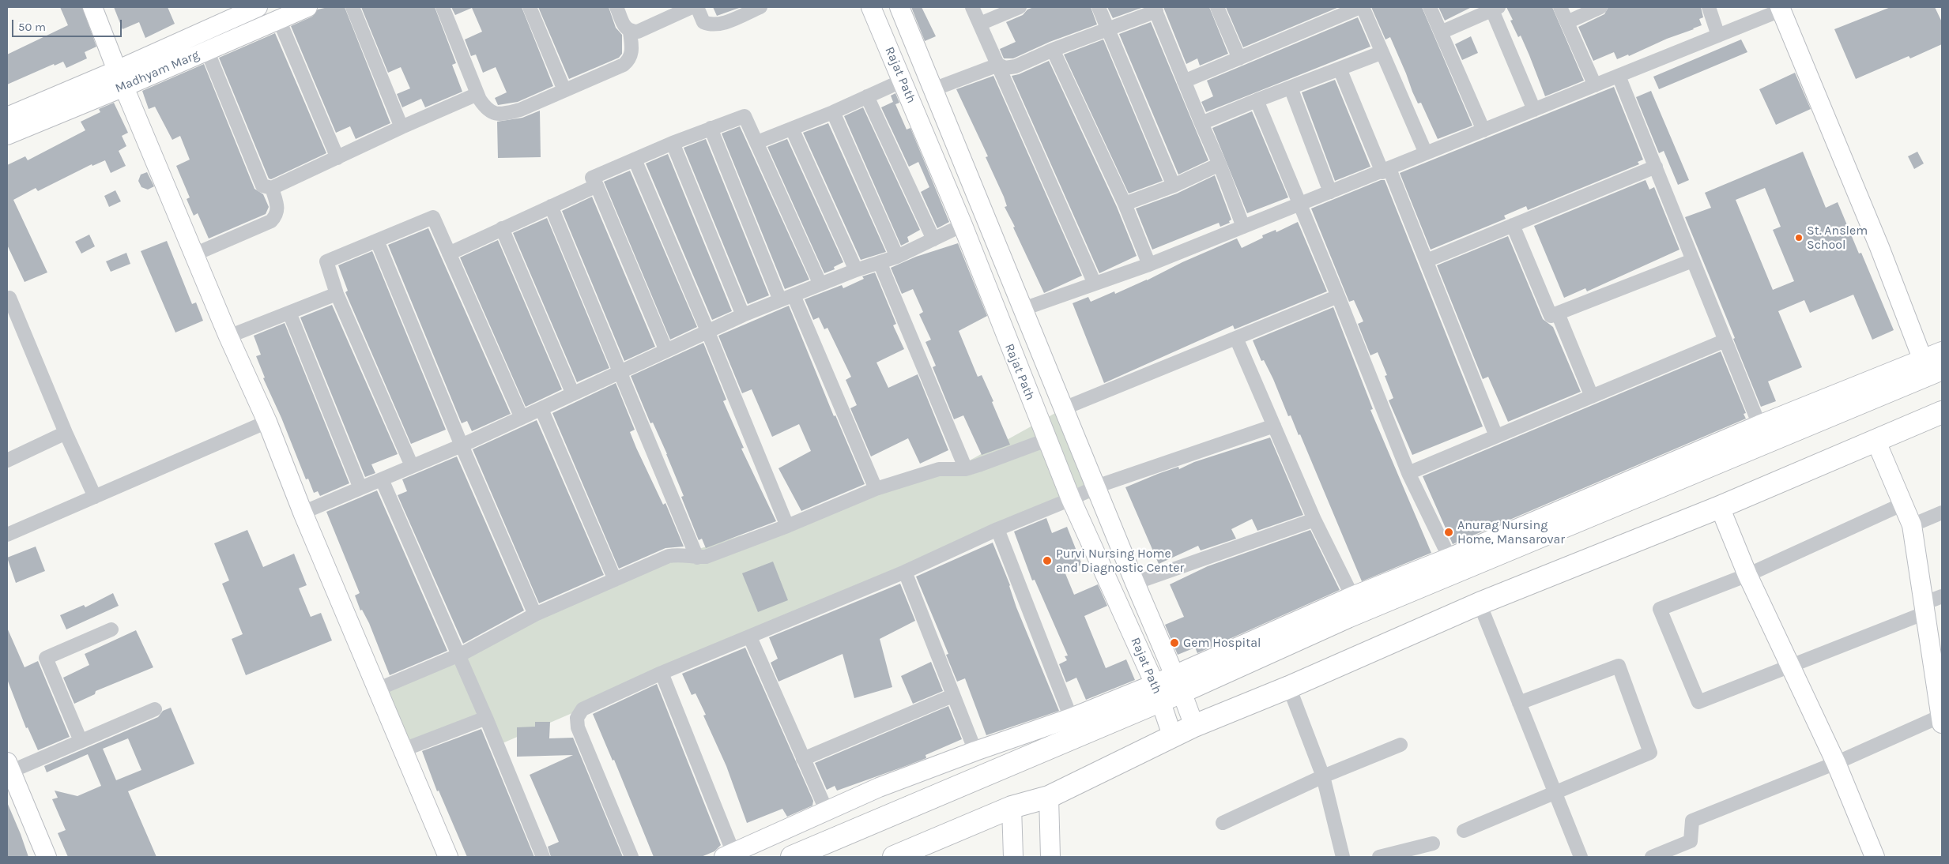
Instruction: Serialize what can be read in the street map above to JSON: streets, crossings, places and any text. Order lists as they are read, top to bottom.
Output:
{
  "streets": {
    "street": ["Madhyam Marg", "Rajat Path"]
  },
  "places": [
    "St. Anslem School",
    "Anurag Nursing Home, Mansarovar",
    "Purvi Nursing Home and Diagnostic Center",
    "Gem Hospital"
  ],
  "scale_bar": "50 m"
}
